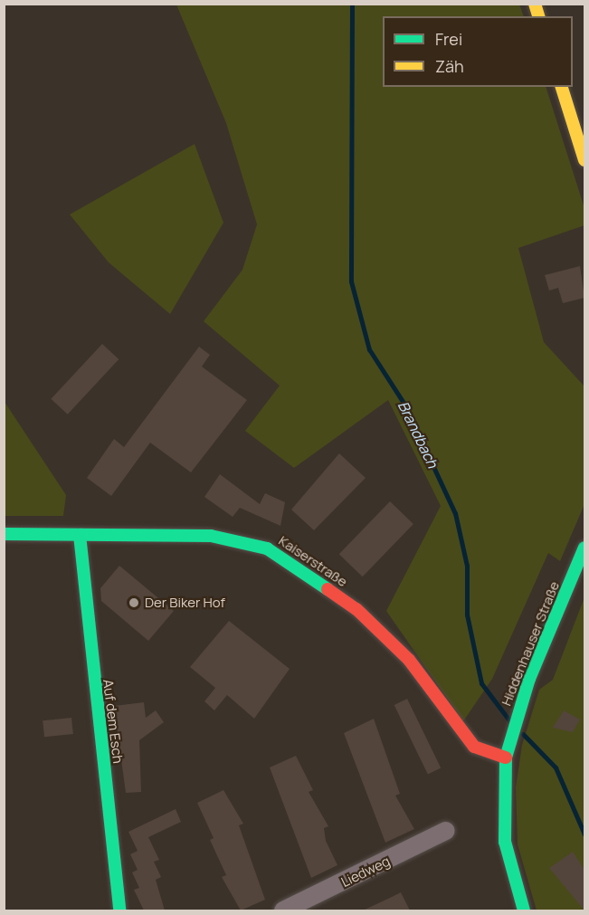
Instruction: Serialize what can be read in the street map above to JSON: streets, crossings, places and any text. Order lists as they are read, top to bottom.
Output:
{
  "streets": {
    "street": [
      "Kaiserstraße",
      "Hiddenhauser Straße",
      "Auf dem Esch",
      "Liedweg"
    ]
  },
  "crossings": [
    ["Kaiserstraße", "Hiddenhauser Straße"],
    ["Kaiserstraße", "Auf dem Esch"]
  ],
  "water": ["Brandbach"],
  "places": ["Der Biker Hof"],
  "legend": ["Frei", "Zäh"]
}
